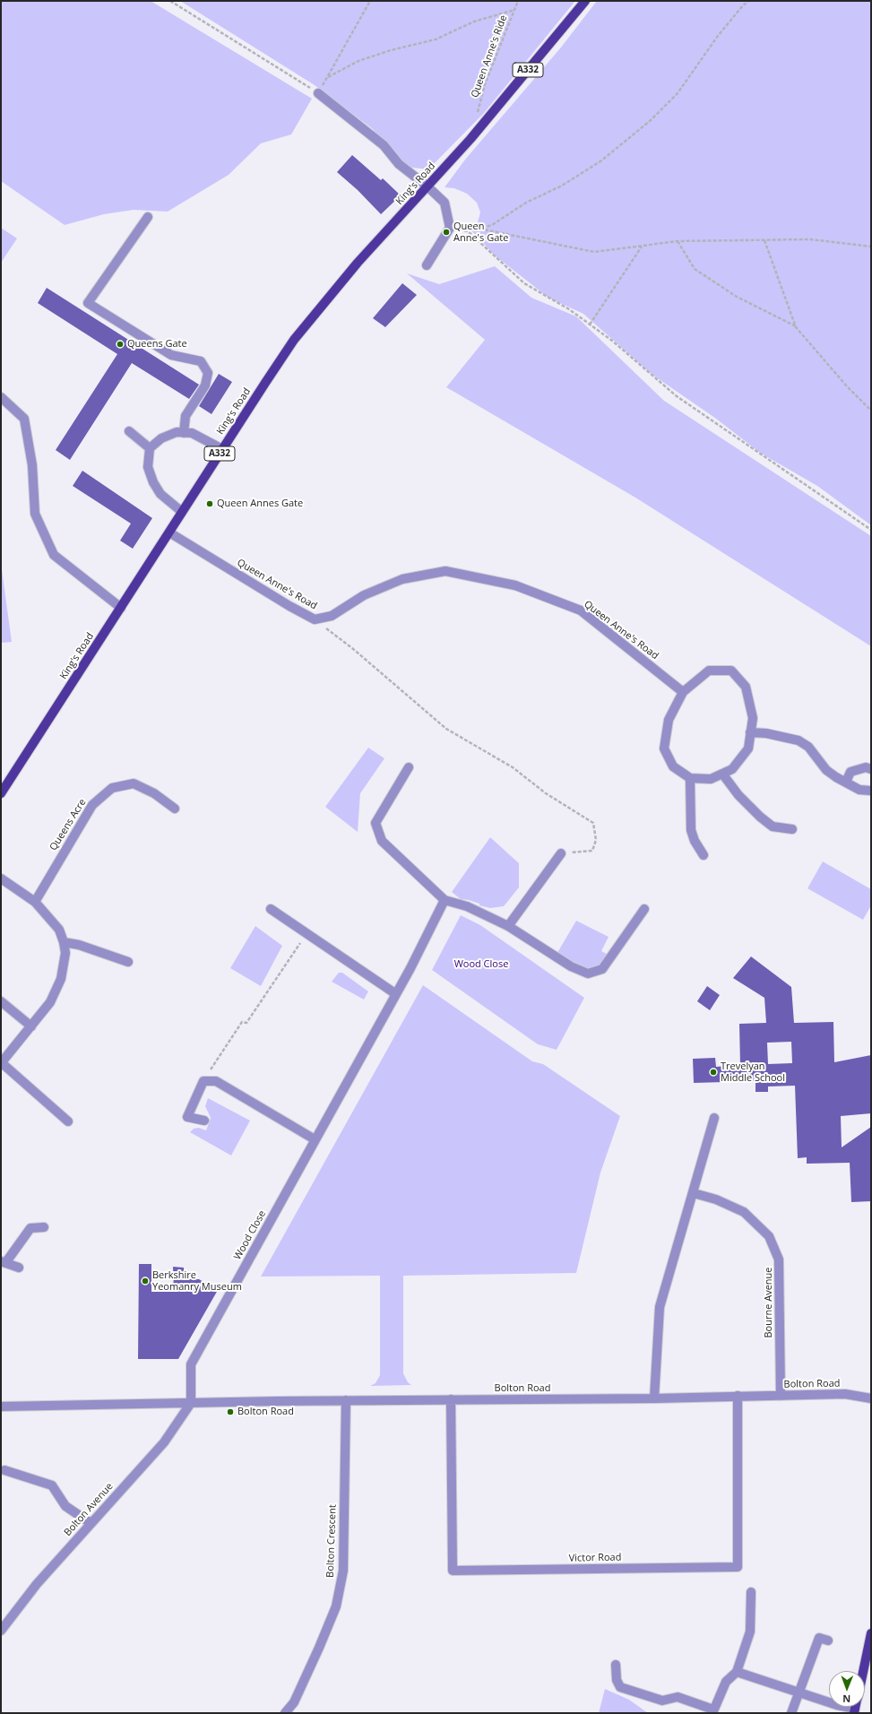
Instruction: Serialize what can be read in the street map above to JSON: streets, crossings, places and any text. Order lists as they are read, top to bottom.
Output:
{
  "streets": {
    "main road": ["A332", "King's Road"],
    "street": [
      "Queen Anne's Road",
      "Queens Acre",
      "Wood Close",
      "Bourne Avenue",
      "Bolton Road",
      "Bolton Avenue",
      "Bolton Crescent",
      "Victor Road"
    ],
    "path": ["Queen Anne's Ride"]
  },
  "crossings": [
    ["King's Road", "Queen Anne's Road"],
    ["Wood Close", "Bolton Road"],
    ["Wood Close", "Bolton Avenue"],
    ["Bourne Avenue", "Bolton Road"],
    ["Bolton Road", "Bolton Avenue"],
    ["Bolton Road", "Bolton Crescent"],
    ["Bolton Road", "Victor Road"]
  ],
  "parks": ["Wood Close"],
  "places": [
    "Queen Anne's Gate",
    "Queens Gate",
    "Queen Annes Gate",
    "Trevelyan Middle School",
    "Berkshire Yeomanry Museum",
    "Bolton Road"
  ],
  "north": "bottom"
}
